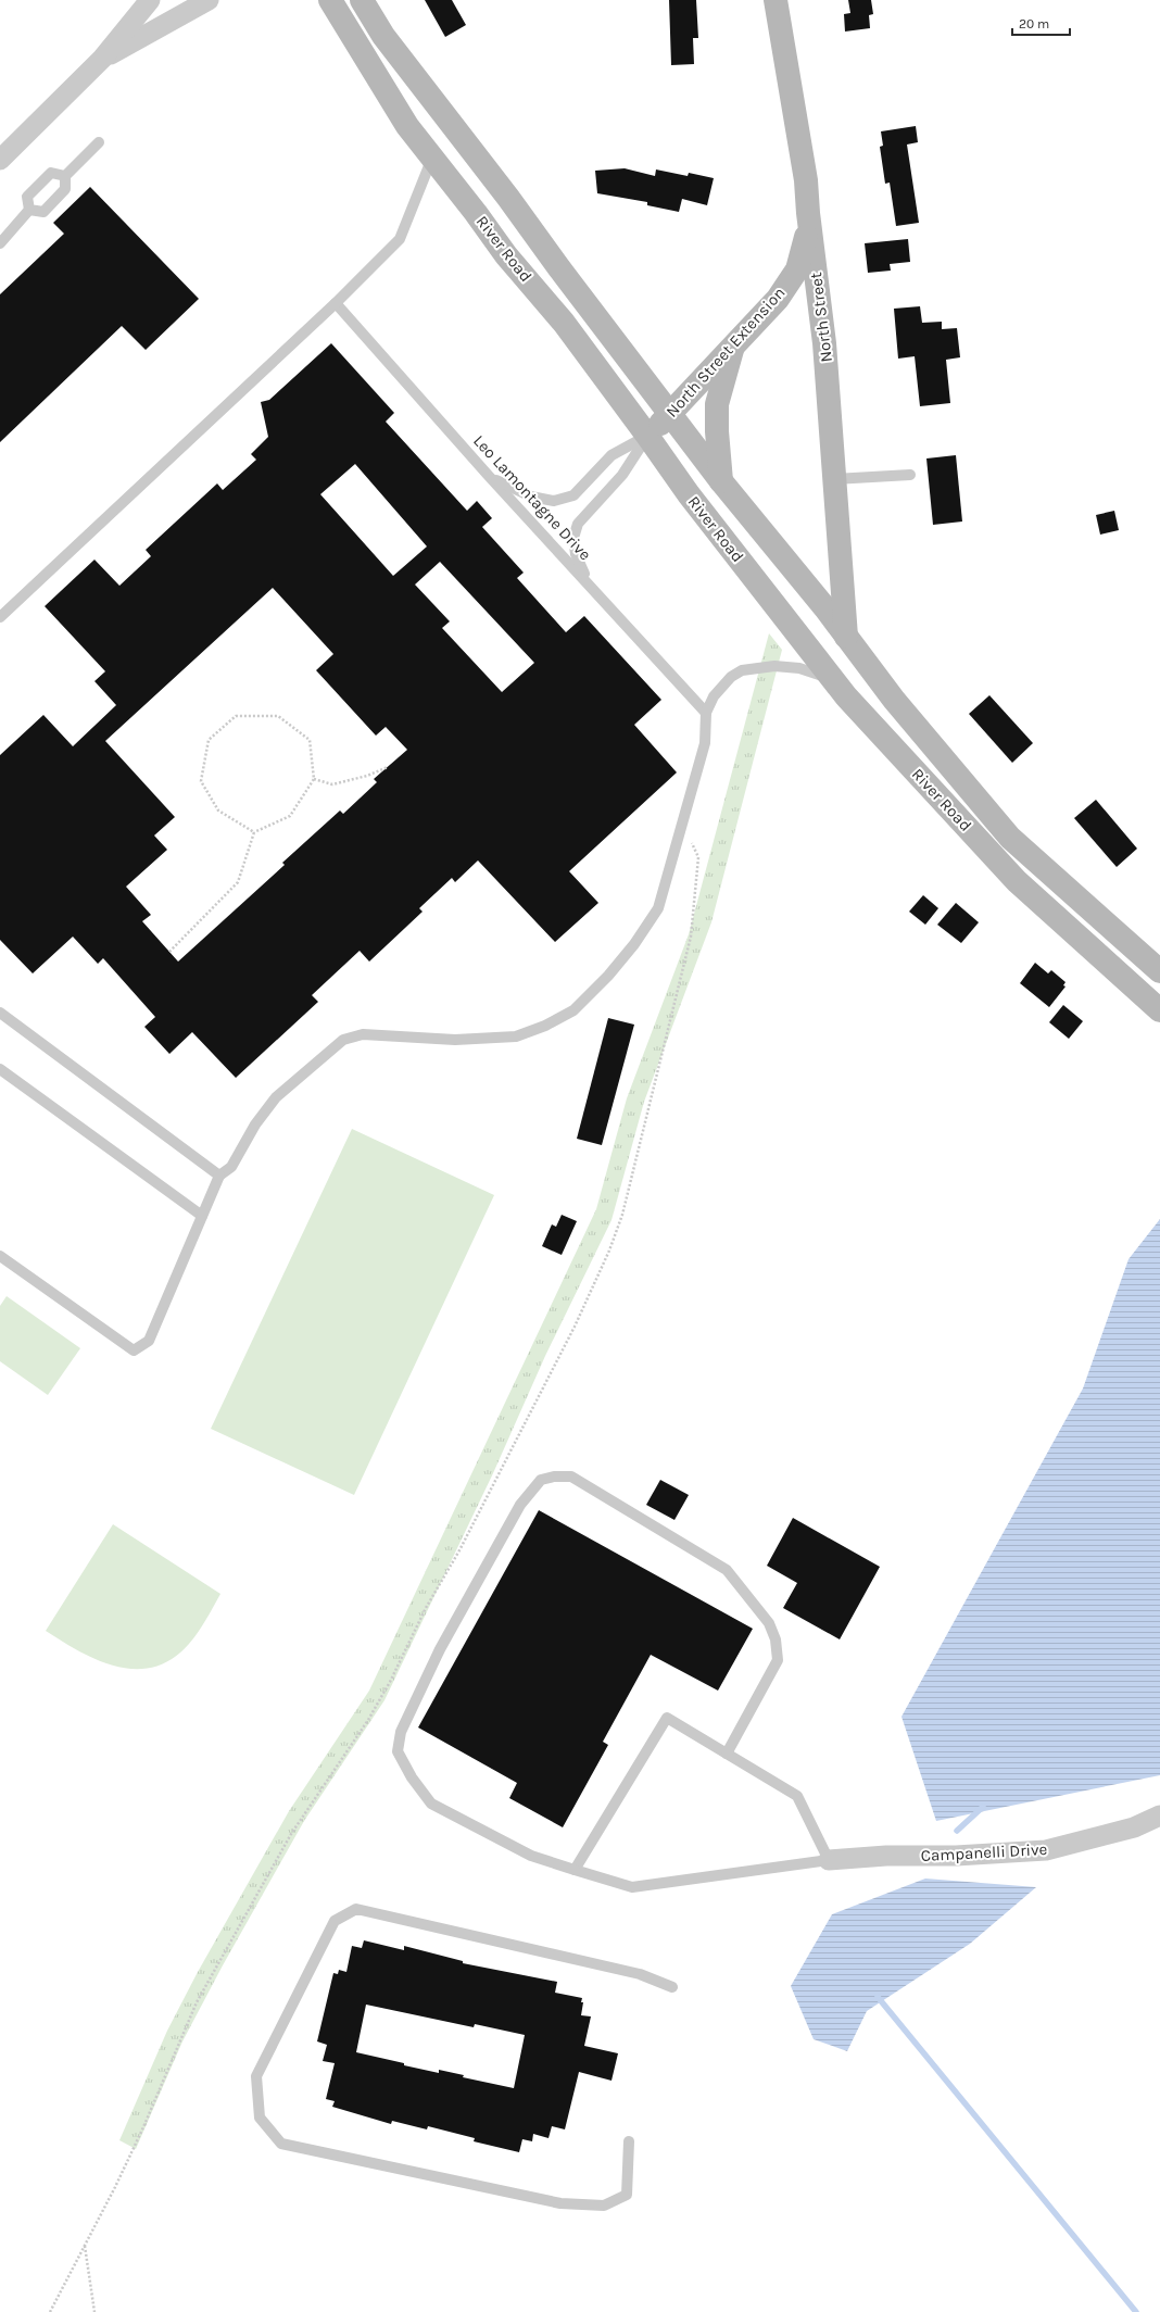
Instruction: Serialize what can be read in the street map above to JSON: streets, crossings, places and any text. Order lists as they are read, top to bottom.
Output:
{
  "streets": {
    "main road": ["River Road", "North Street", "North Street Extension"],
    "street": ["Campanelli Drive"],
    "lane": ["Leo Lamontagne Drive"]
  },
  "crossings": [
    ["River Road", "North Street"],
    ["River Road", "North Street Extension"],
    ["North Street", "North Street Extension"]
  ],
  "scale_bar": "20 m"
}
